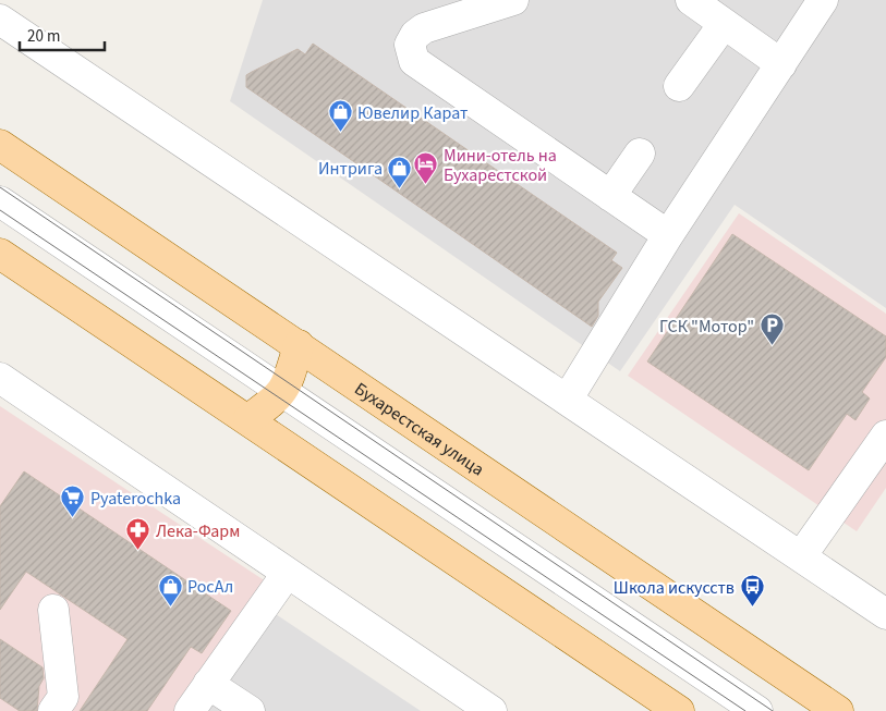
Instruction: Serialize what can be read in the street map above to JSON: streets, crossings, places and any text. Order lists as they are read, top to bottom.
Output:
{
  "streets": {
    "main road": ["Бухарестская улица"]
  },
  "places": {
    "shop": ["Ювелир Карат", "Интрига", "РосАл"],
    "hotel": ["Мини-отель на Бухарестской"],
    "parking": ["ГСК \"Мотор\""],
    "supermarket": ["Pyaterochka"],
    "pharmacy": ["Лека-Фарм"],
    "bus stop": ["Школа искусств"]
  },
  "scale_bar": "20 m"
}
